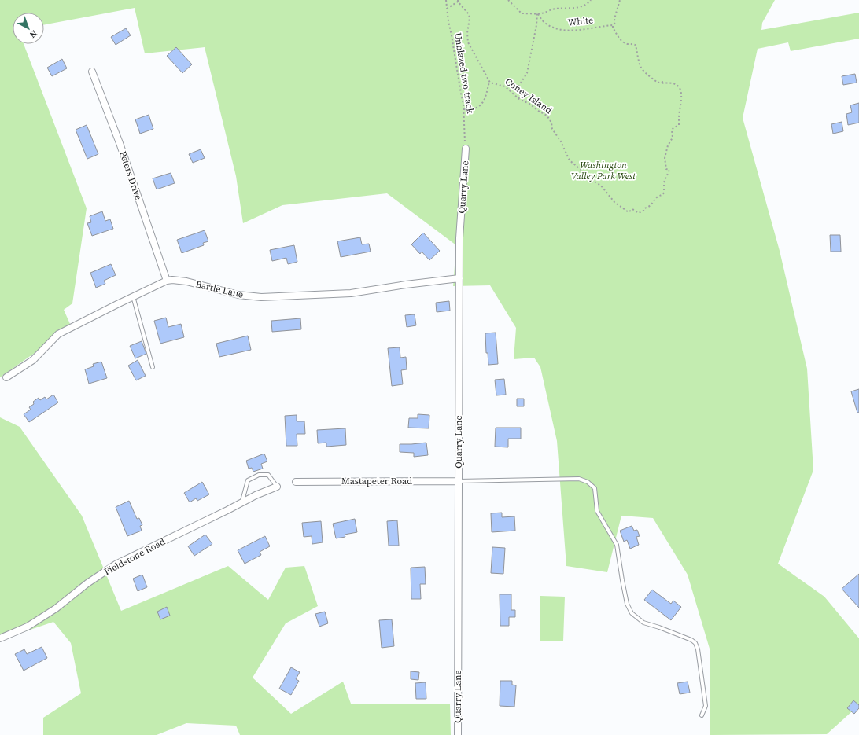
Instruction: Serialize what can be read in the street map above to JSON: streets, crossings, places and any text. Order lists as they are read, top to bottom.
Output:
{
  "streets": {
    "street": [
      "Peters Drive",
      "Quarry Lane",
      "Bartle Lane",
      "Mastapeter Road",
      "Fieldstone Road"
    ],
    "path": ["White", "Unblazed two-track", "Coney Island"]
  },
  "crossings": [
    ["White", "Coney Island"],
    ["Unblazed two-track", "Quarry Lane"],
    ["Peters Drive", "Bartle Lane"],
    ["Quarry Lane", "Bartle Lane"],
    ["Quarry Lane", "Mastapeter Road"]
  ],
  "parks": ["Washington Valley Park West"],
  "north": "bottom right"
}
